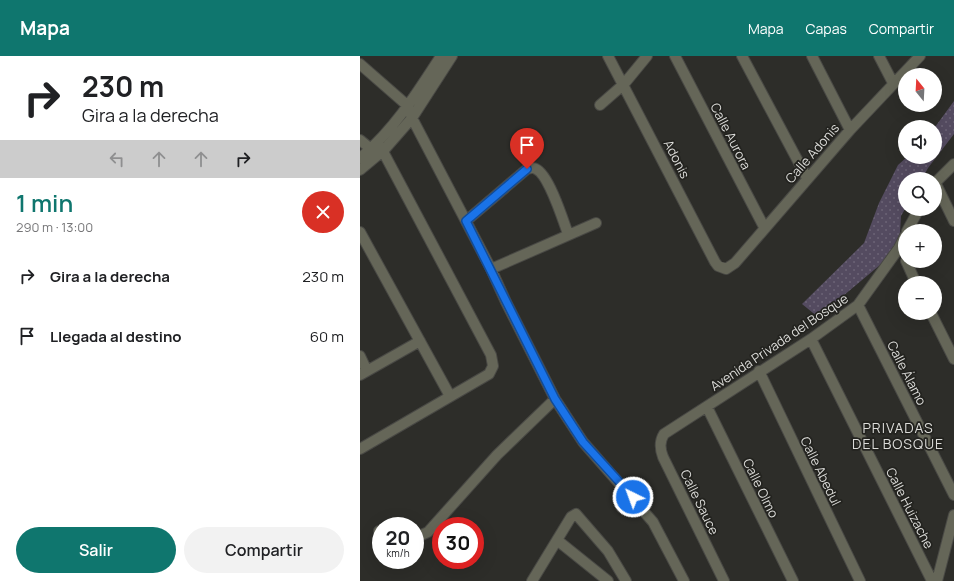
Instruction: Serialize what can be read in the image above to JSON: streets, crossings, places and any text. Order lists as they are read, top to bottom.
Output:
{
  "streets": {
    "street": [
      "Calle Aurora",
      "Calle Adonis",
      "Adonis",
      "Avenida Privada del Bosque",
      "Calle Álamo",
      "Calle Abedul",
      "Calle Olmo",
      "Calle Sauce",
      "Calle Huizache"
    ]
  },
  "crossings": [
    ["Calle Aurora", "Calle Adonis"],
    ["Calle Adonis", "Adonis"],
    ["Avenida Privada del Bosque", "Calle Álamo"],
    ["Avenida Privada del Bosque", "Calle Abedul"],
    ["Avenida Privada del Bosque", "Calle Olmo"],
    ["Avenida Privada del Bosque", "Calle Sauce"],
    ["Avenida Privada del Bosque", "Calle Huizache"]
  ],
  "districts": ["PRIVADAS DEL BOSQUE"],
  "north": "top",
  "page": {
    "header": "Mapa",
    "nav": ["Mapa", "Capas", "Compartir"],
    "turn": ["230 m", "Gira a la derecha"],
    "map_buttons": ["+", "−"],
    "heading": ["1 min", "290 m · 13:00"],
    "list": [
      {
        "name": "Gira a la derecha",
        "value": "230 m"
      },
      {
        "name": "Llegada al destino",
        "value": "60 m"
      }
    ],
    "speed": "20 km/h",
    "limit": "30",
    "buttons": ["Salir", "Compartir"]
  }
}
